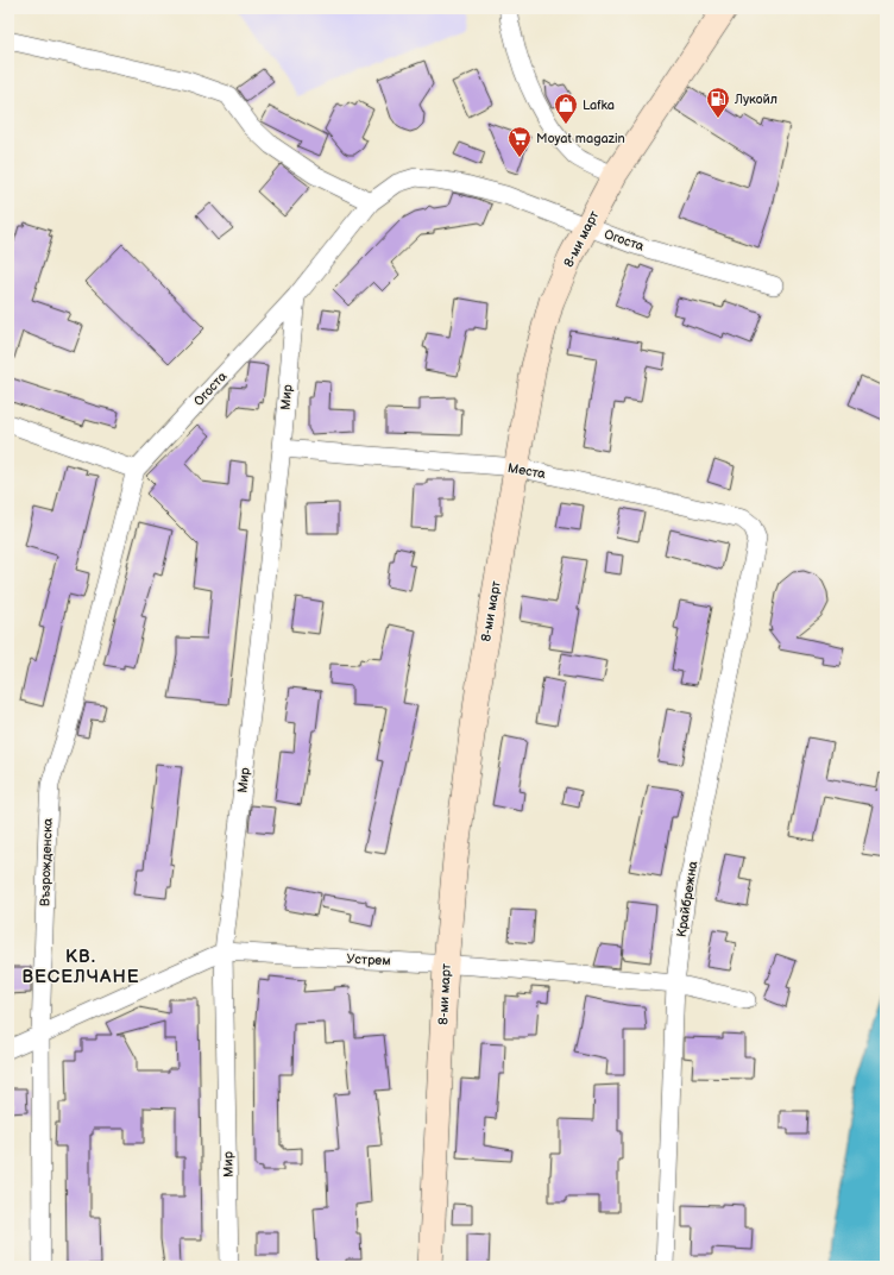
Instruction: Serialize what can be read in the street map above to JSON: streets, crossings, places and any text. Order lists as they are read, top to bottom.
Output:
{
  "streets": {
    "main road": ["8-ми март"],
    "street": [
      "Огоста",
      "Мир",
      "Места",
      "Възрожденска",
      "Крайбрежна",
      "Устрем"
    ]
  },
  "crossings": [
    ["8-ми март", "Огоста"],
    ["8-ми март", "Места"],
    ["8-ми март", "Устрем"],
    ["Огоста", "Мир"],
    ["Огоста", "Възрожденска"],
    ["Мир", "Места"],
    ["Мир", "Устрем"],
    ["Места", "Крайбрежна"],
    ["Възрожденска", "Устрем"],
    ["Крайбрежна", "Устрем"]
  ],
  "districts": ["КВ. ВЕСЕЛЧАНЕ"],
  "places": {
    "fuel station": ["Лукойл"],
    "shop": ["Lafka"],
    "supermarket": ["Moyat magazin"]
  }
}
